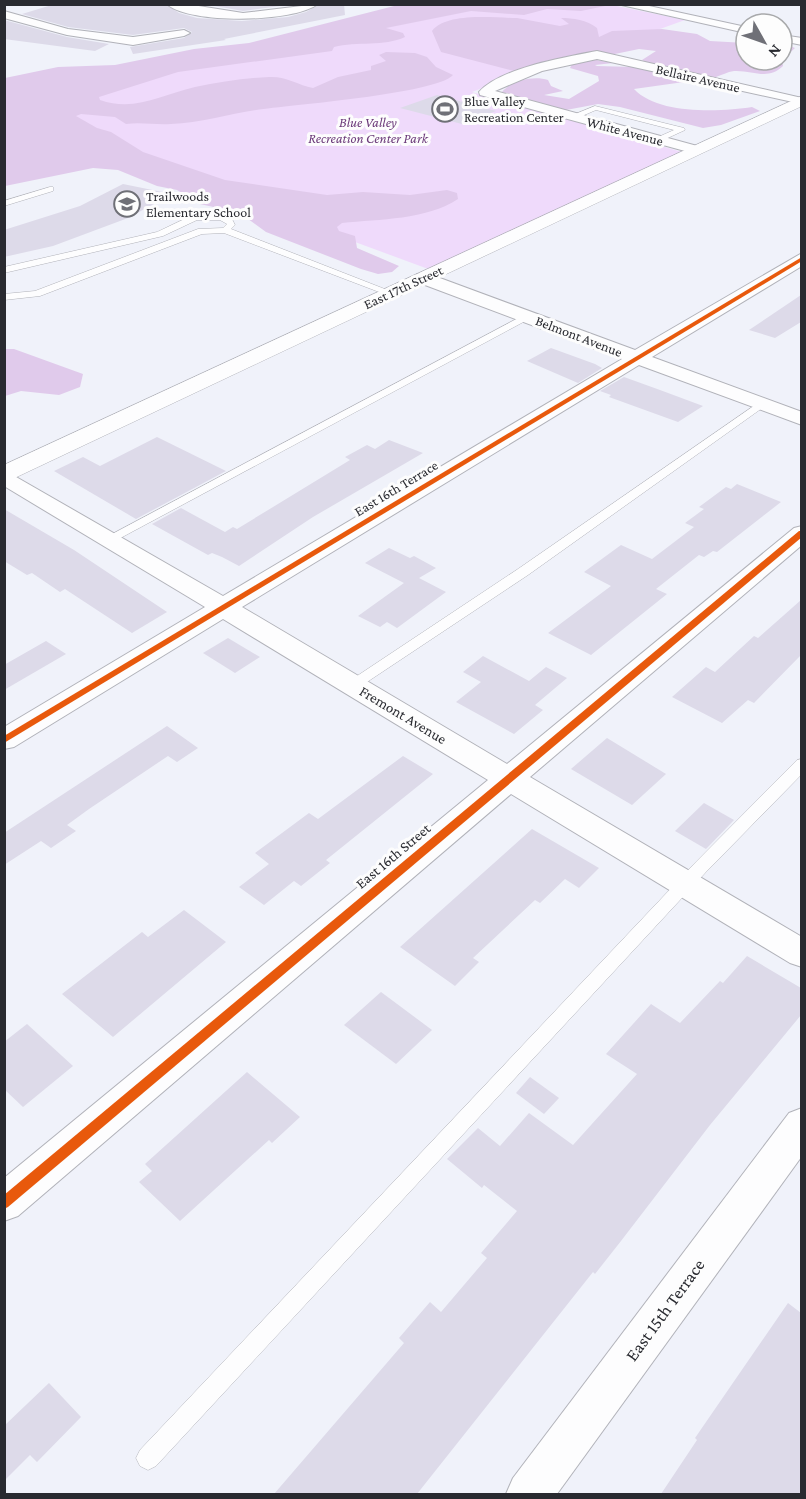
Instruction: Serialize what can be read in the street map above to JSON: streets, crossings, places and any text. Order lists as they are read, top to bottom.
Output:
{
  "streets": {
    "street": [
      "Bellaire Avenue",
      "White Avenue",
      "East 17th Street",
      "Belmont Avenue",
      "East 16th Terrace",
      "Fremont Avenue",
      "East 16th Street",
      "East 15th Terrace"
    ]
  },
  "crossings": [
    ["Bellaire Avenue", "White Avenue"],
    ["Bellaire Avenue", "East 17th Street"],
    ["White Avenue", "East 17th Street"],
    ["East 17th Street", "Belmont Avenue"],
    ["East 17th Street", "Fremont Avenue"],
    ["Belmont Avenue", "East 16th Terrace"],
    ["East 16th Terrace", "Fremont Avenue"],
    ["Fremont Avenue", "East 16th Street"]
  ],
  "parks": ["Blue Valley Recreation Center Park"],
  "places": {
    "sports": ["Blue Valley Recreation Center"],
    "school or university": ["Trailwoods Elementary School"]
  },
  "north": "bottom right"
}
